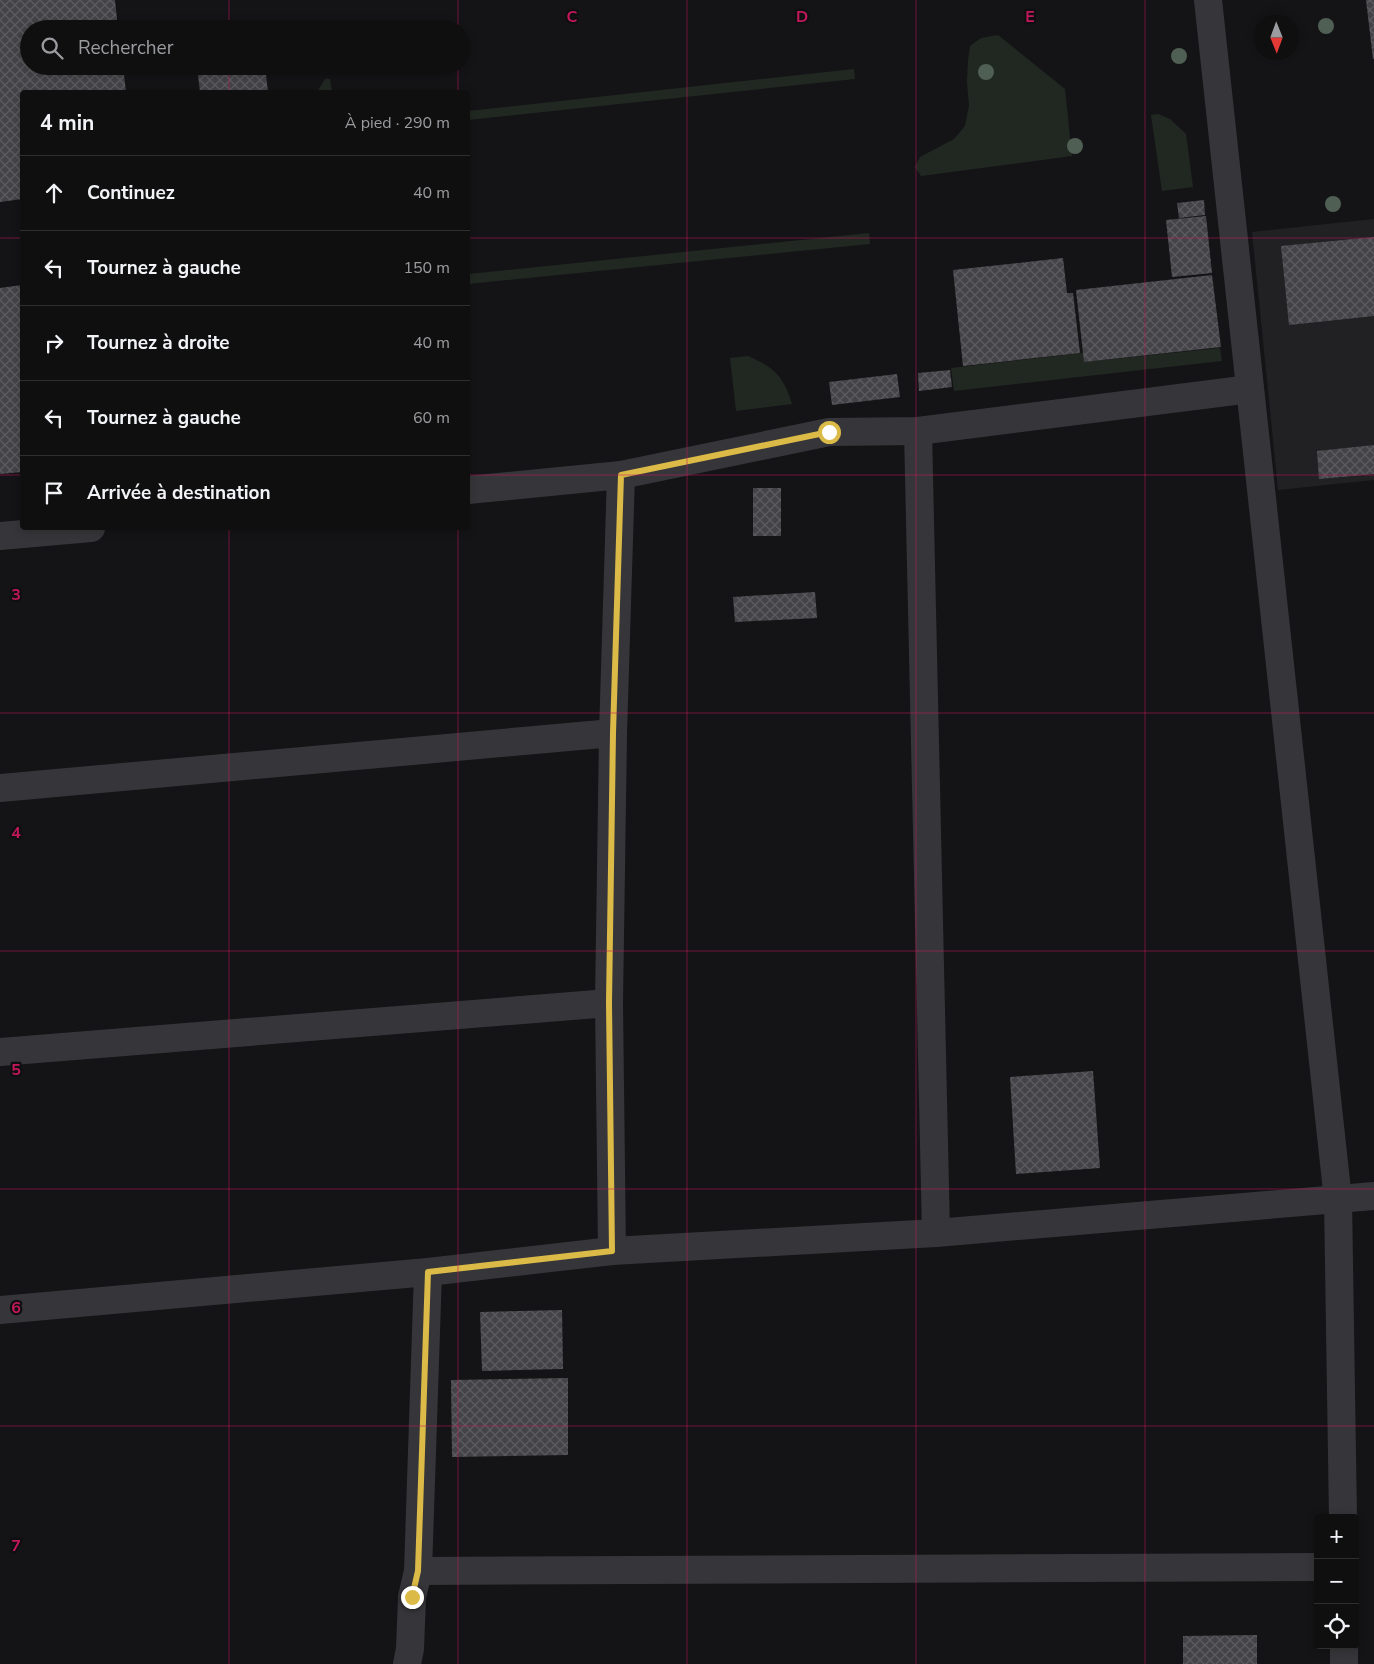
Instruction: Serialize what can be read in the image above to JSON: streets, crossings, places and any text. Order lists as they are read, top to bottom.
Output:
{
  "north": "bottom",
  "page": {
    "search": "Rechercher",
    "heading": ["4 min", "À pied · 290 m"],
    "list": [
      ["Continuez", "40 m"],
      ["Tournez à gauche", "150 m"],
      ["Tournez à droite", "40 m"],
      ["Tournez à gauche", "60 m"],
      "Arrivée à destination"
    ],
    "map_buttons": ["+", "−"]
  },
  "grid": {
    "columns": ["C", "D", "E"],
    "rows": [
      "3",
      "4",
      "5",
      "6",
      "7"
    ]
  }
}
